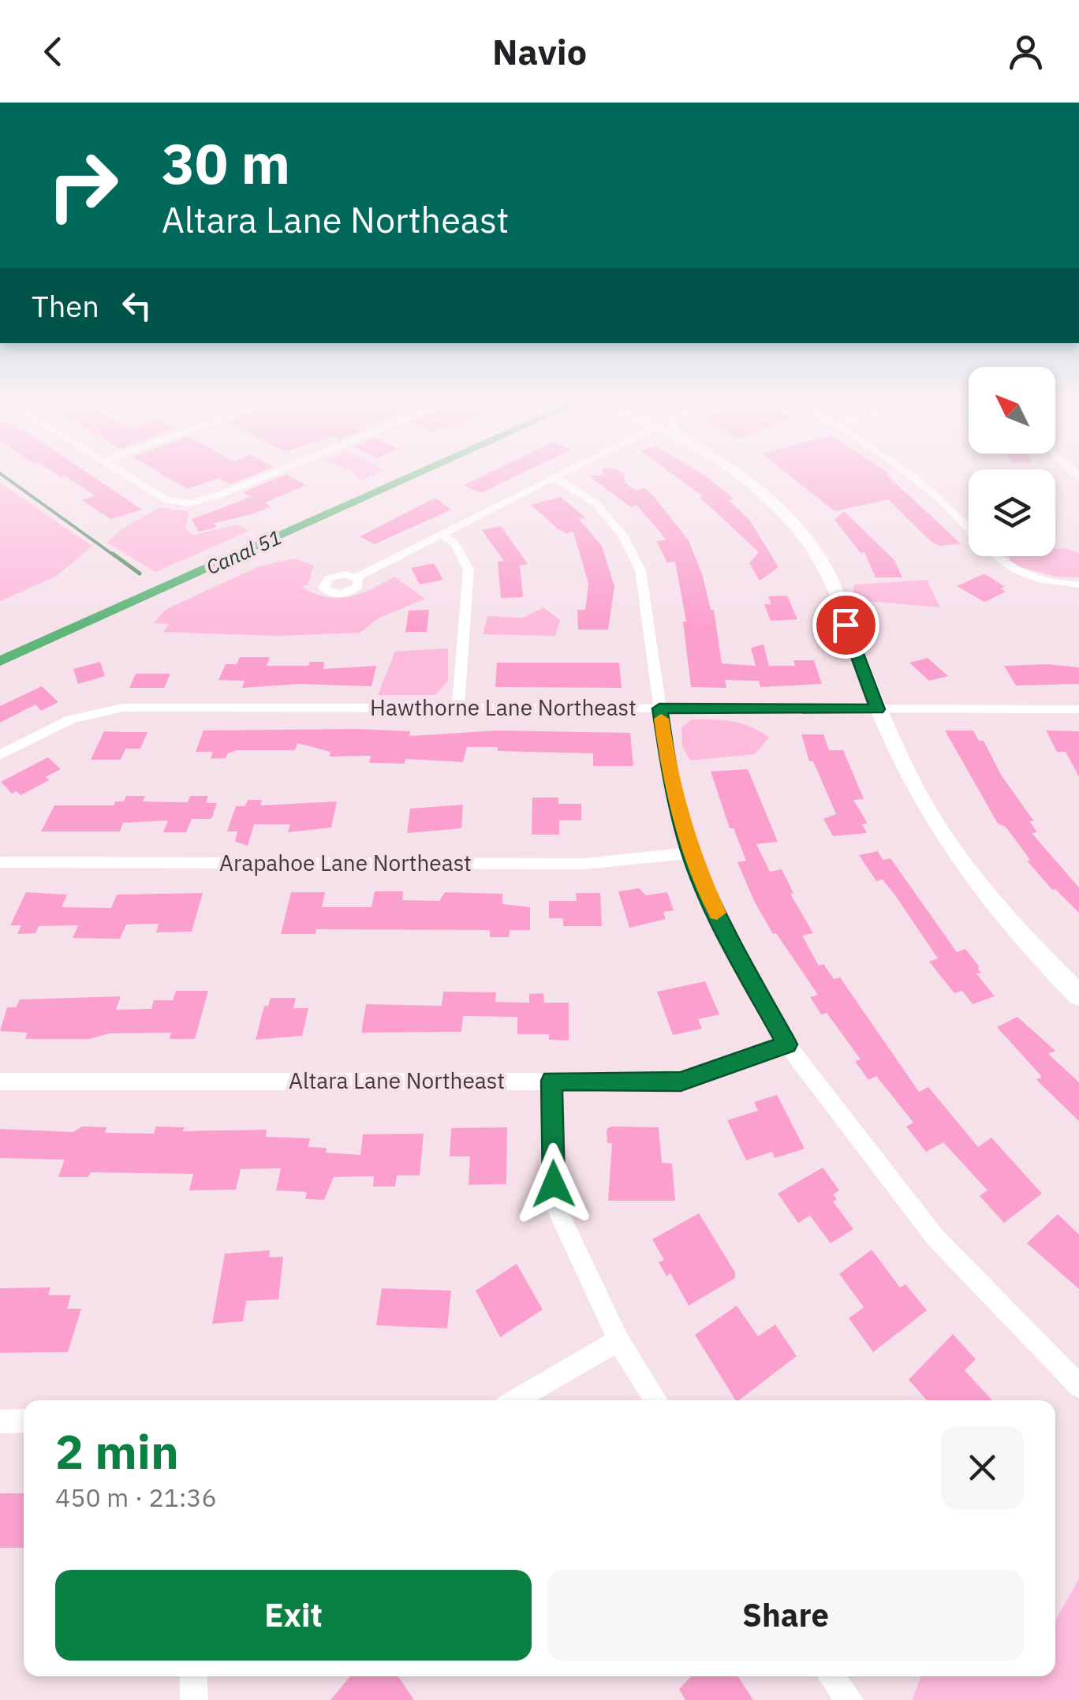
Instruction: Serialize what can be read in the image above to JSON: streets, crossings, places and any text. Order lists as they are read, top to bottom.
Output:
{
  "streets": {
    "street": ["Hawthorne Lane Northeast", "Arapahoe Lane Northeast", "Altara Lane Northeast"]
  },
  "water": ["Canal 51"],
  "north": "top left",
  "page": {
    "header": "Navio",
    "turn": ["30 m", "Altara Lane Northeast"],
    "then": "Then",
    "heading": ["2 min", "450 m · 21:36"],
    "buttons": ["Exit", "Share"]
  }
}
